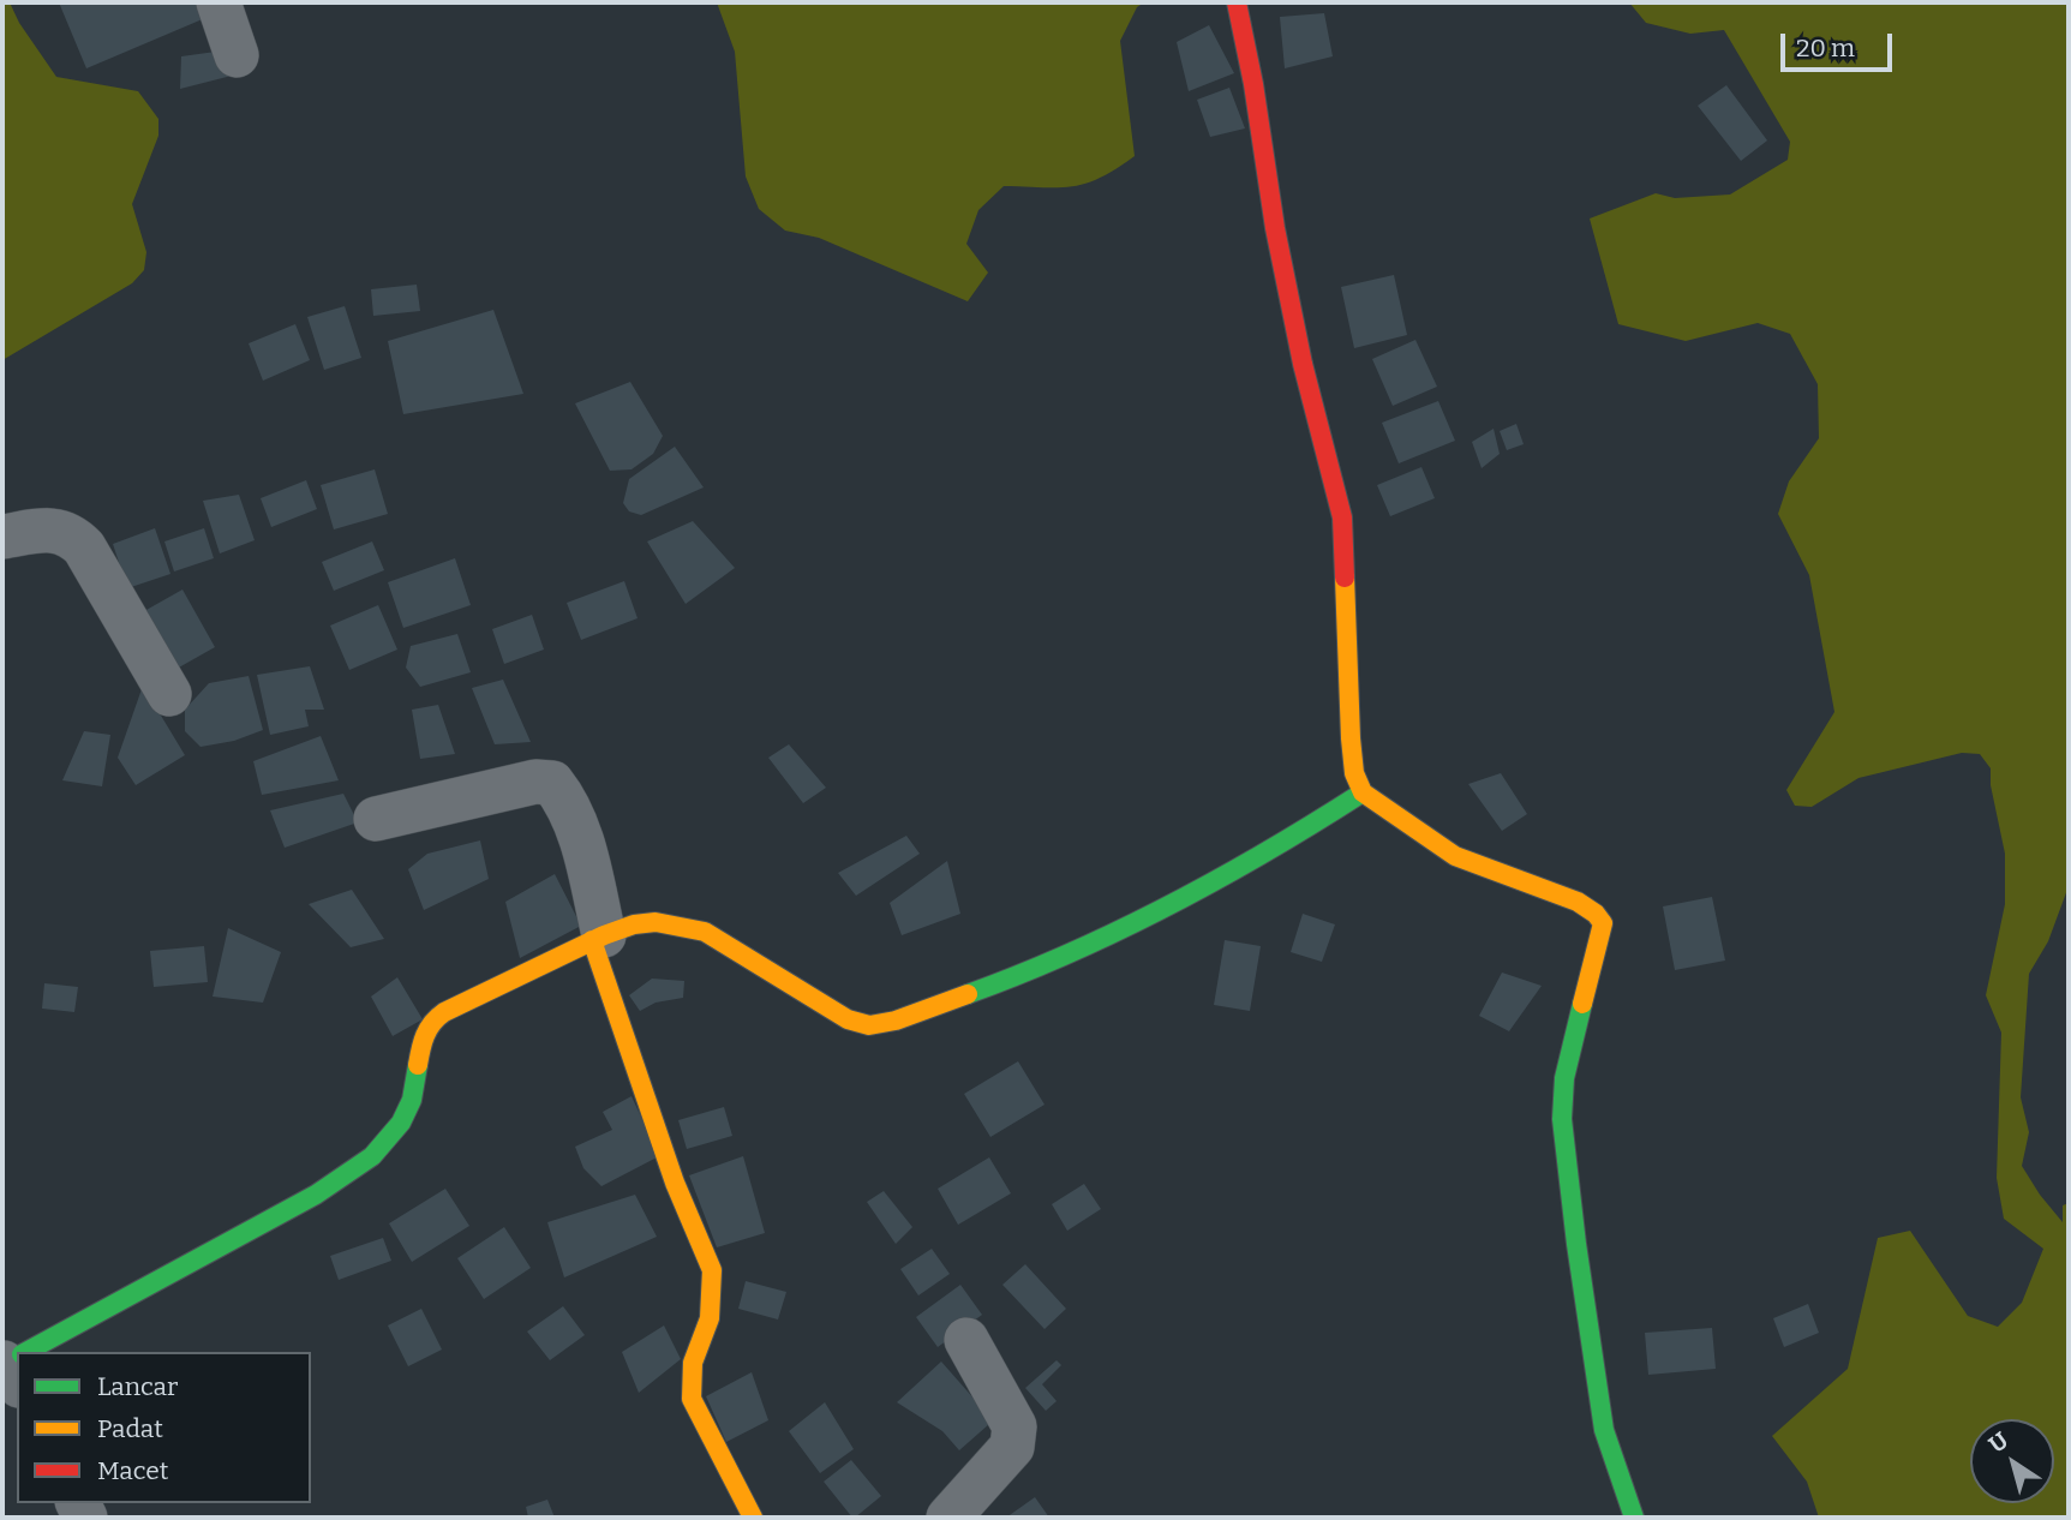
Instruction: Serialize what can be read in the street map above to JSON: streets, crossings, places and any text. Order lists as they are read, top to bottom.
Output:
{
  "legend": ["Lancar", "Padat", "Macet"],
  "scale_bar": "20 m",
  "north": "top left"
}
